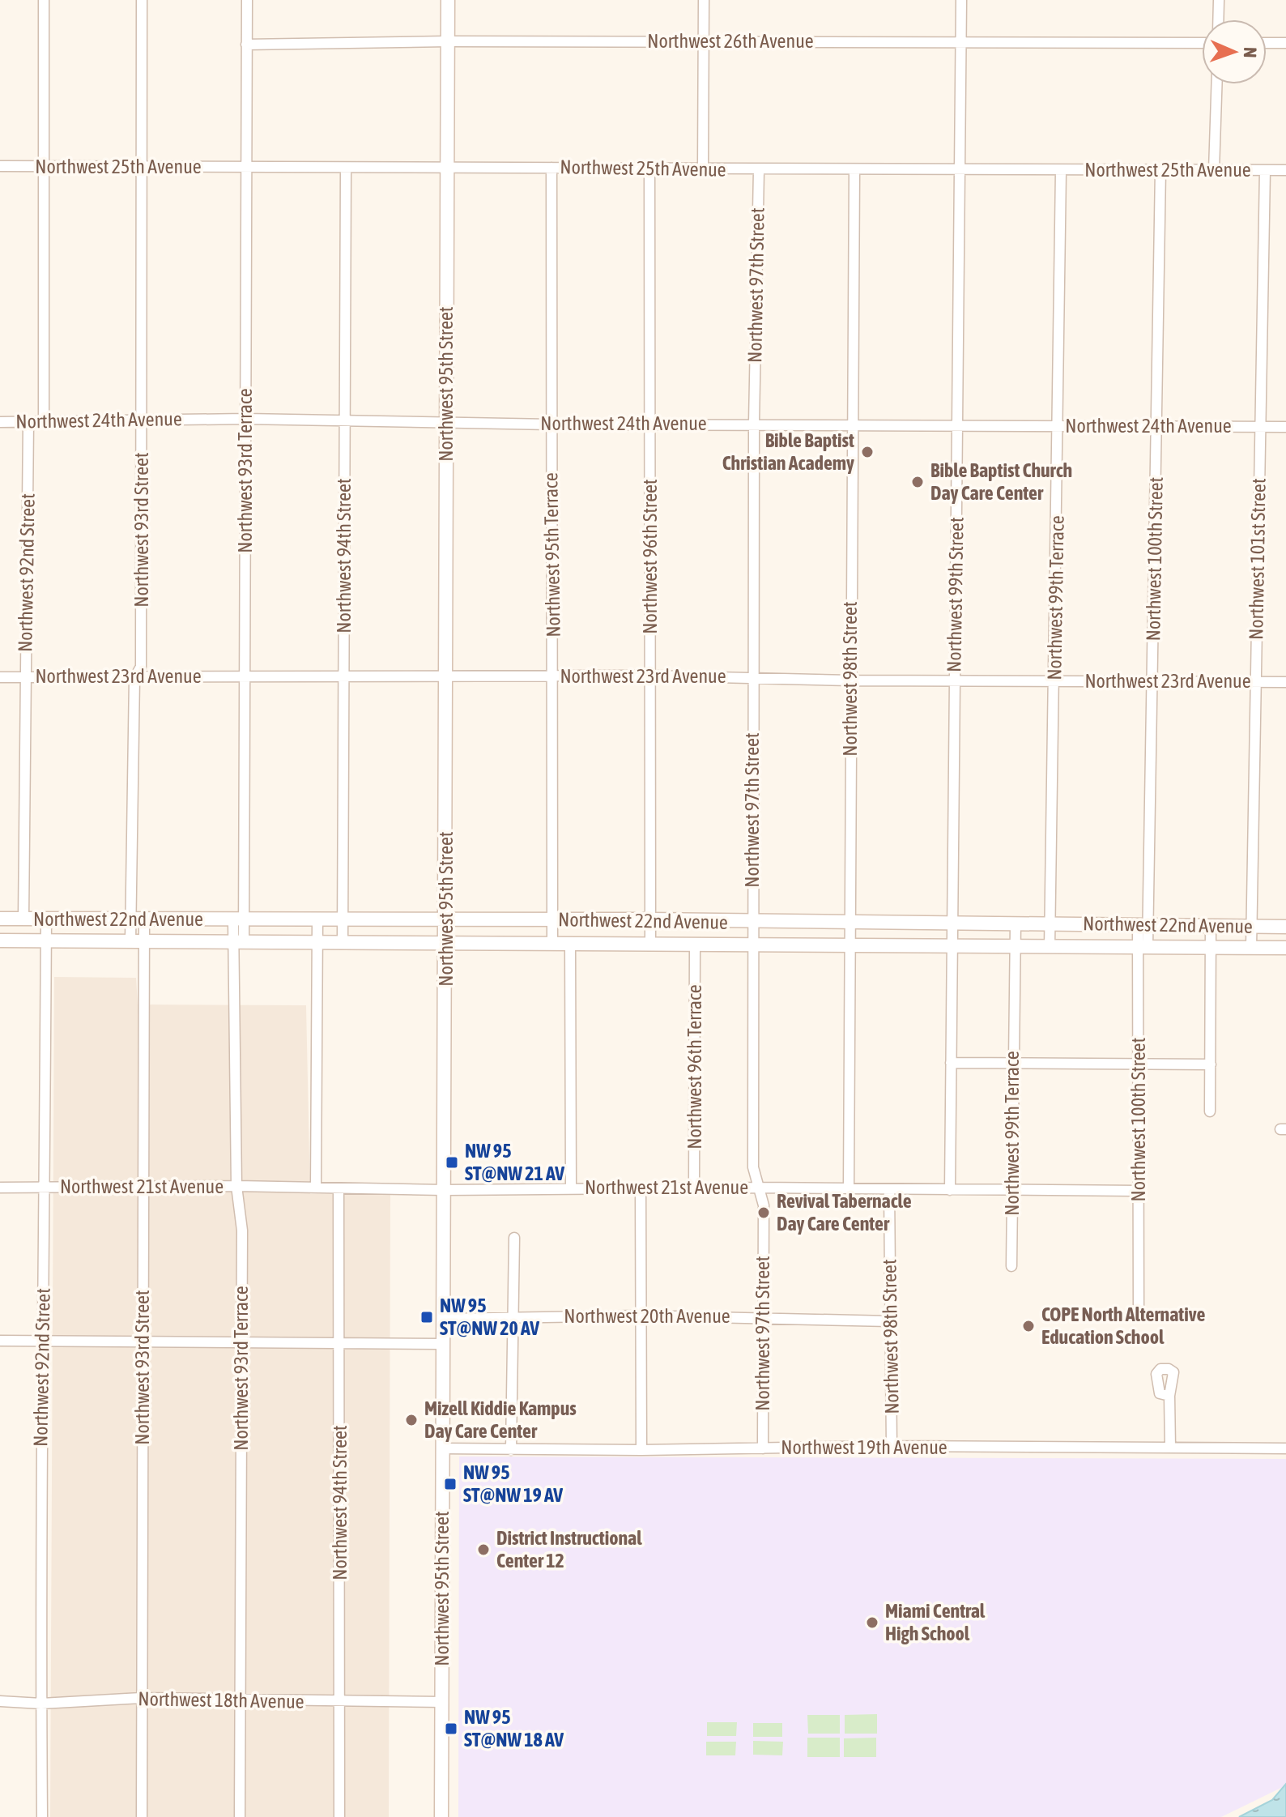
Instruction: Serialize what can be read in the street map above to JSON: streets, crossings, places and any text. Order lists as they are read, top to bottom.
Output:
{
  "streets": {
    "main road": ["Northwest 95th Street", "Northwest 22nd Avenue"],
    "street": [
      "Northwest 26th Avenue",
      "Northwest 25th Avenue",
      "Northwest 97th Street",
      "Northwest 24th Avenue",
      "Northwest 93rd Terrace",
      "Northwest 93rd Street",
      "Northwest 95th Terrace",
      "Northwest 94th Street",
      "Northwest 96th Street",
      "Northwest 100th Street",
      "Northwest 101st Street",
      "Northwest 92nd Street",
      "Northwest 99th Street",
      "Northwest 99th Terrace",
      "Northwest 23rd Avenue",
      "Northwest 98th Street",
      "Northwest 96th Terrace",
      "Northwest 21st Avenue",
      "Northwest 20th Avenue",
      "Northwest 19th Avenue",
      "Northwest 18th Avenue"
    ]
  },
  "crossings": [
    ["Northwest 26th Avenue", "Northwest 95th Street"],
    ["Northwest 26th Avenue", "Northwest 93rd Terrace"],
    ["Northwest 26th Avenue", "Northwest 99th Street"],
    ["Northwest 25th Avenue", "Northwest 97th Street"],
    ["Northwest 25th Avenue", "Northwest 95th Street"],
    ["Northwest 25th Avenue", "Northwest 93rd Terrace"],
    ["Northwest 25th Avenue", "Northwest 93rd Street"],
    ["Northwest 25th Avenue", "Northwest 95th Terrace"],
    ["Northwest 25th Avenue", "Northwest 94th Street"],
    ["Northwest 25th Avenue", "Northwest 96th Street"],
    ["Northwest 25th Avenue", "Northwest 100th Street"],
    ["Northwest 25th Avenue", "Northwest 101st Street"],
    ["Northwest 25th Avenue", "Northwest 99th Street"],
    ["Northwest 25th Avenue", "Northwest 99th Terrace"],
    ["Northwest 25th Avenue", "Northwest 98th Street"],
    ["Northwest 97th Street", "Northwest 24th Avenue"],
    ["Northwest 97th Street", "Northwest 23rd Avenue"],
    ["Northwest 97th Street", "Northwest 22nd Avenue"],
    ["Northwest 97th Street", "Northwest 21st Avenue"],
    ["Northwest 97th Street", "Northwest 20th Avenue"],
    ["Northwest 97th Street", "Northwest 19th Avenue"],
    ["Northwest 95th Street", "Northwest 24th Avenue"],
    ["Northwest 95th Street", "Northwest 23rd Avenue"],
    ["Northwest 95th Street", "Northwest 22nd Avenue"],
    ["Northwest 95th Street", "Northwest 21st Avenue"],
    ["Northwest 95th Street", "Northwest 20th Avenue"],
    ["Northwest 95th Street", "Northwest 19th Avenue"],
    ["Northwest 95th Street", "Northwest 18th Avenue"],
    ["Northwest 24th Avenue", "Northwest 93rd Terrace"],
    ["Northwest 24th Avenue", "Northwest 93rd Street"],
    ["Northwest 24th Avenue", "Northwest 95th Terrace"],
    ["Northwest 24th Avenue", "Northwest 94th Street"],
    ["Northwest 24th Avenue", "Northwest 96th Street"],
    ["Northwest 24th Avenue", "Northwest 100th Street"],
    ["Northwest 24th Avenue", "Northwest 101st Street"],
    ["Northwest 24th Avenue", "Northwest 92nd Street"],
    ["Northwest 24th Avenue", "Northwest 99th Street"],
    ["Northwest 24th Avenue", "Northwest 99th Terrace"],
    ["Northwest 24th Avenue", "Northwest 98th Street"],
    ["Northwest 93rd Terrace", "Northwest 23rd Avenue"],
    ["Northwest 93rd Terrace", "Northwest 22nd Avenue"],
    ["Northwest 93rd Terrace", "Northwest 21st Avenue"],
    ["Northwest 93rd Terrace", "Northwest 18th Avenue"],
    ["Northwest 93rd Street", "Northwest 23rd Avenue"],
    ["Northwest 93rd Street", "Northwest 22nd Avenue"],
    ["Northwest 93rd Street", "Northwest 21st Avenue"],
    ["Northwest 93rd Street", "Northwest 18th Avenue"],
    ["Northwest 95th Terrace", "Northwest 23rd Avenue"],
    ["Northwest 95th Terrace", "Northwest 22nd Avenue"],
    ["Northwest 94th Street", "Northwest 23rd Avenue"],
    ["Northwest 94th Street", "Northwest 22nd Avenue"],
    ["Northwest 94th Street", "Northwest 21st Avenue"],
    ["Northwest 94th Street", "Northwest 18th Avenue"],
    ["Northwest 96th Street", "Northwest 23rd Avenue"],
    ["Northwest 96th Street", "Northwest 22nd Avenue"],
    ["Northwest 100th Street", "Northwest 23rd Avenue"],
    ["Northwest 100th Street", "Northwest 22nd Avenue"],
    ["Northwest 100th Street", "Northwest 21st Avenue"],
    ["Northwest 101st Street", "Northwest 23rd Avenue"],
    ["Northwest 101st Street", "Northwest 22nd Avenue"],
    ["Northwest 92nd Street", "Northwest 23rd Avenue"],
    ["Northwest 92nd Street", "Northwest 22nd Avenue"],
    ["Northwest 92nd Street", "Northwest 21st Avenue"],
    ["Northwest 92nd Street", "Northwest 18th Avenue"],
    ["Northwest 99th Street", "Northwest 23rd Avenue"],
    ["Northwest 99th Street", "Northwest 22nd Avenue"],
    ["Northwest 99th Street", "Northwest 21st Avenue"],
    ["Northwest 99th Terrace", "Northwest 23rd Avenue"],
    ["Northwest 99th Terrace", "Northwest 22nd Avenue"],
    ["Northwest 99th Terrace", "Northwest 21st Avenue"],
    ["Northwest 23rd Avenue", "Northwest 98th Street"],
    ["Northwest 98th Street", "Northwest 22nd Avenue"],
    ["Northwest 98th Street", "Northwest 21st Avenue"],
    ["Northwest 98th Street", "Northwest 20th Avenue"],
    ["Northwest 98th Street", "Northwest 19th Avenue"],
    ["Northwest 22nd Avenue", "Northwest 96th Terrace"],
    ["Northwest 96th Terrace", "Northwest 21st Avenue"]
  ],
  "places": {
    "other": [
      "Bible Baptist Christian Academy",
      "Bible Baptist Church Day Care Center",
      "Revival Tabernacle Day Care Center",
      "COPE North Alternative Education School",
      "Mizell Kiddie Kampus Day Care Center",
      "District Instructional Center 12",
      "Miami Central High School"
    ],
    "transit": [
      "NW 95 ST@NW 21 AV",
      "NW 95 ST@NW 20 AV",
      "NW 95 ST@NW 19 AV",
      "NW 95 ST@NW 18 AV"
    ]
  },
  "north": "right"
}
